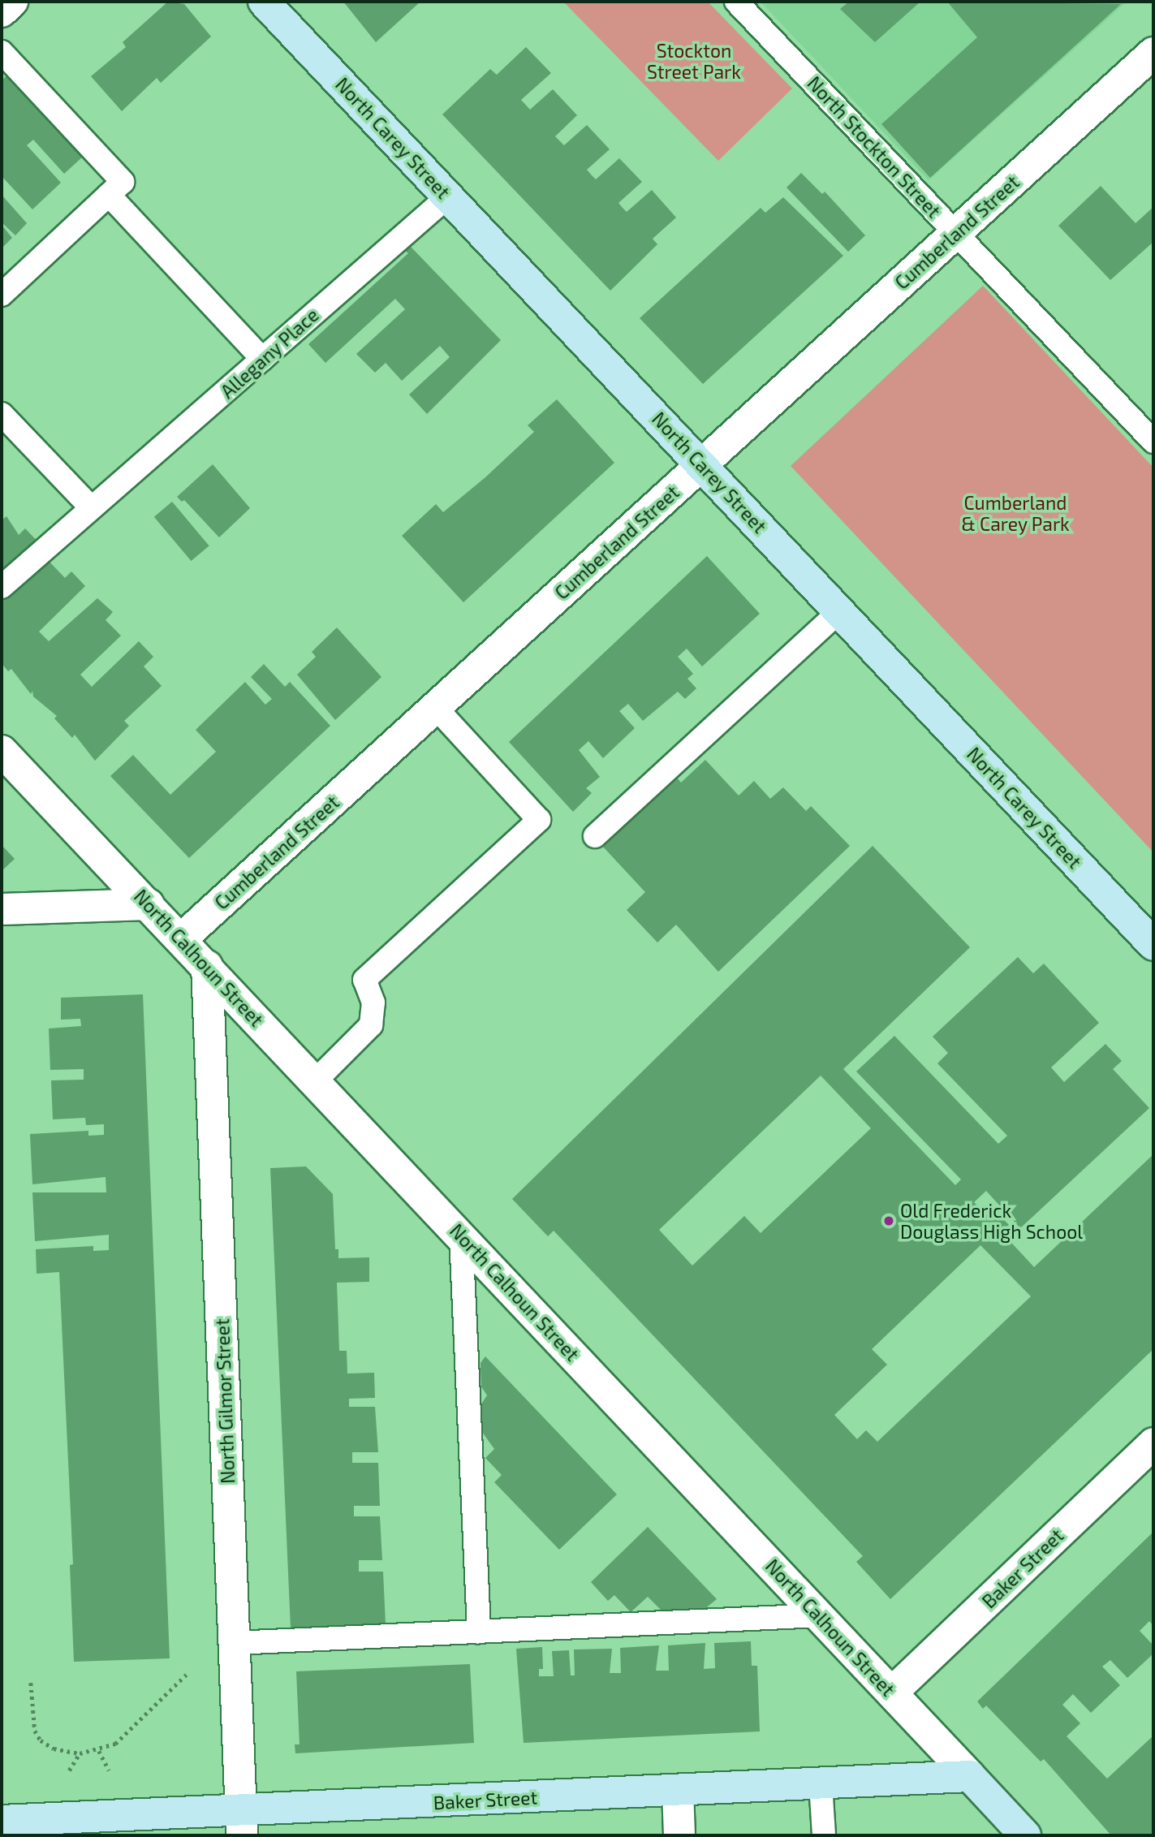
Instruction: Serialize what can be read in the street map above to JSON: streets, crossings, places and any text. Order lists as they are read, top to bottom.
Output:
{
  "streets": {
    "street": [
      "North Carey Street",
      "Cumberland Street",
      "North Calhoun Street",
      "North Gilmor Street",
      "Baker Street"
    ],
    "lane": ["North Stockton Street", "Allegany Place"]
  },
  "crossings": [
    ["North Carey Street", "Cumberland Street"],
    ["North Carey Street", "Allegany Place"],
    ["North Stockton Street", "Cumberland Street"],
    ["Cumberland Street", "North Calhoun Street"],
    ["North Calhoun Street", "North Gilmor Street"],
    ["North Calhoun Street", "Baker Street"],
    ["North Gilmor Street", "Baker Street"]
  ],
  "parks": ["Stockton Street Park", "Cumberland & Carey Park"],
  "places": ["Old Frederick Douglass High School"]
}
